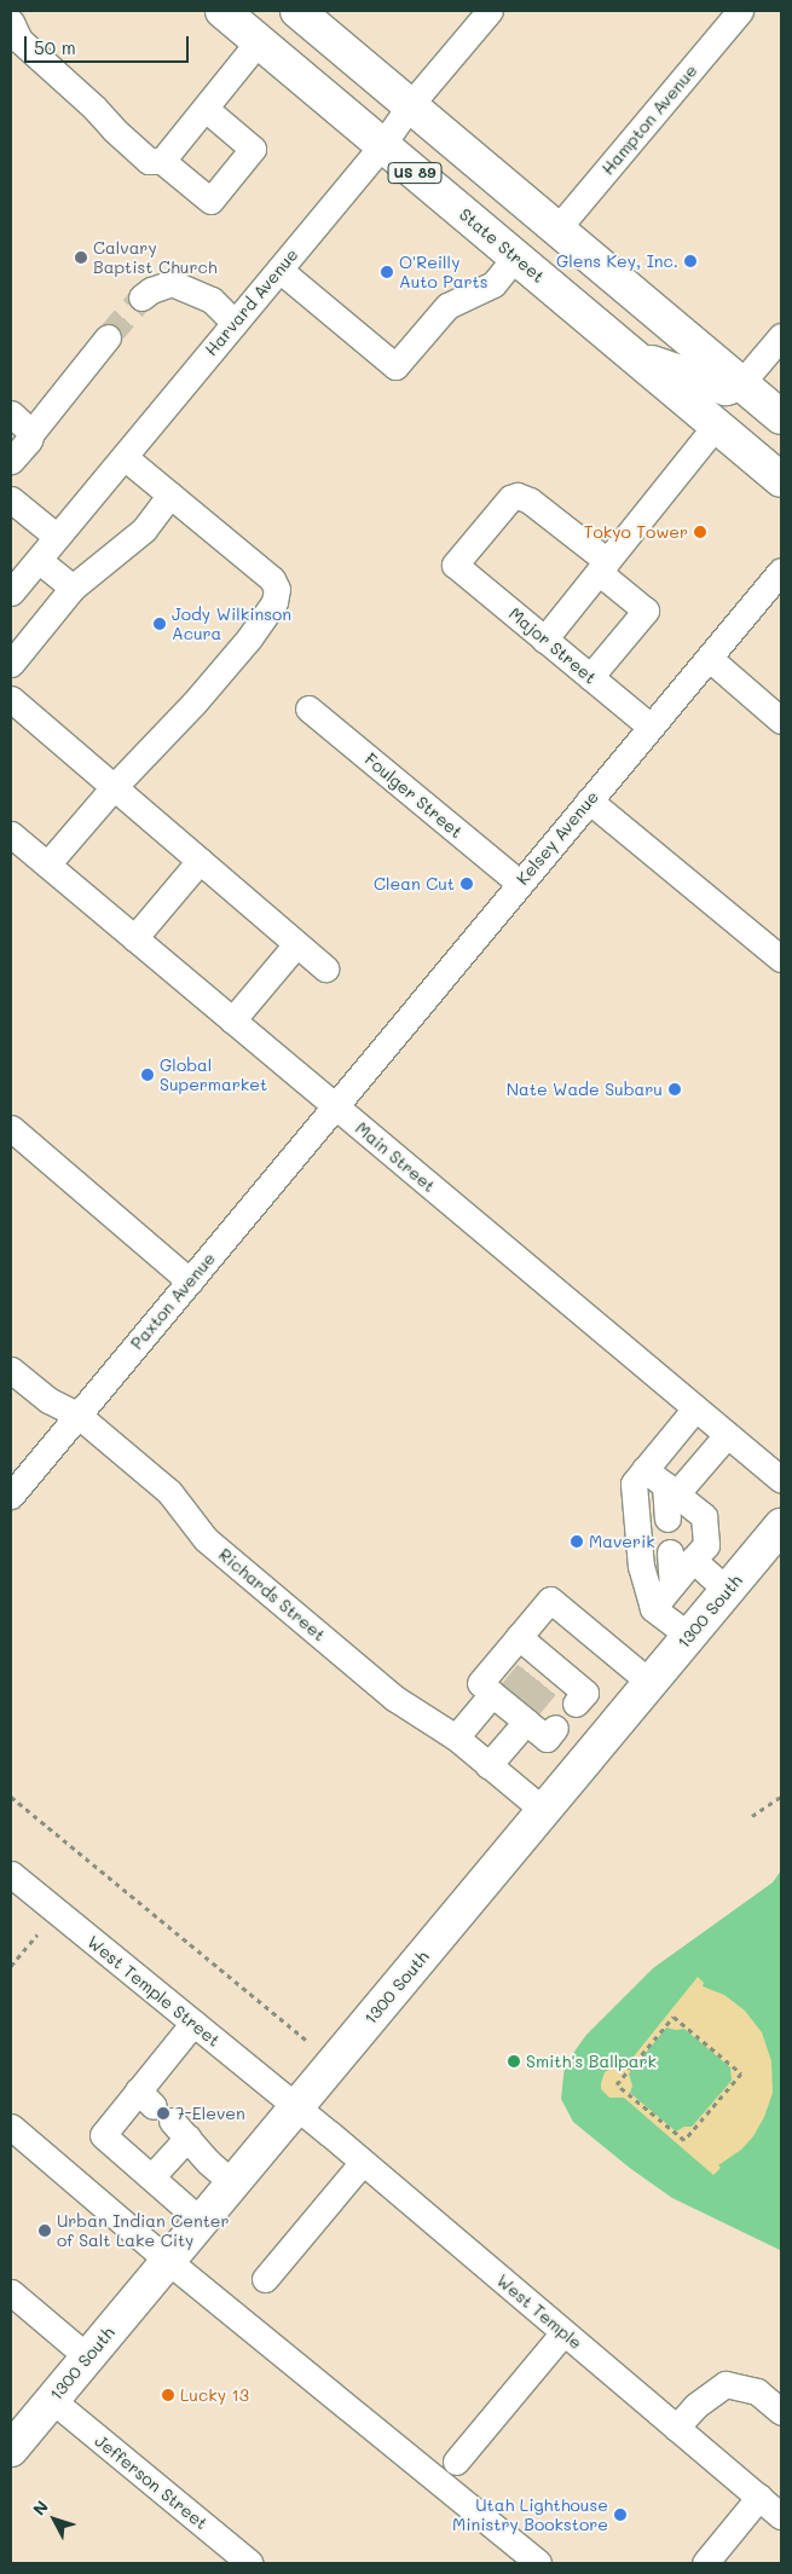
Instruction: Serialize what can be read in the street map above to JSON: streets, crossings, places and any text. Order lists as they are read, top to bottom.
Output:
{
  "streets": {
    "main road": ["US 89", "State Street", "1300 South"],
    "street": [
      "Hampton Avenue",
      "Harvard Avenue",
      "Major Street",
      "Foulger Street",
      "Kelsey Avenue",
      "Main Street",
      "Paxton Avenue",
      "Richards Street",
      "West Temple Street",
      "West Temple",
      "Jefferson Street"
    ]
  },
  "crossings": [
    ["Hampton Avenue", "US 89"],
    ["US 89", "Harvard Avenue"],
    ["State Street", "Harvard Avenue"],
    ["Major Street", "Kelsey Avenue"],
    ["Foulger Street", "Kelsey Avenue"],
    ["Kelsey Avenue", "Main Street"],
    ["Kelsey Avenue", "Paxton Avenue"],
    ["Main Street", "Paxton Avenue"],
    ["Paxton Avenue", "Richards Street"],
    ["Richards Street", "1300 South"],
    ["1300 South", "West Temple Street"],
    ["1300 South", "West Temple"],
    ["1300 South", "Jefferson Street"],
    ["West Temple Street", "West Temple"]
  ],
  "places": [
    "Calvary Baptist Church",
    "Glens Key, Inc.",
    "O'Reilly Auto Parts",
    "Tokyo Tower",
    "Jody Wilkinson Acura",
    "Clean Cut",
    "Global Supermarket",
    "Nate Wade Subaru",
    "Maverik",
    "Smith's Ballpark",
    "7-Eleven",
    "Urban Indian Center of Salt Lake City",
    "Lucky 13",
    "Utah Lighthouse Ministry Bookstore"
  ],
  "scale_bar": "50 m",
  "north": "top left"
}
